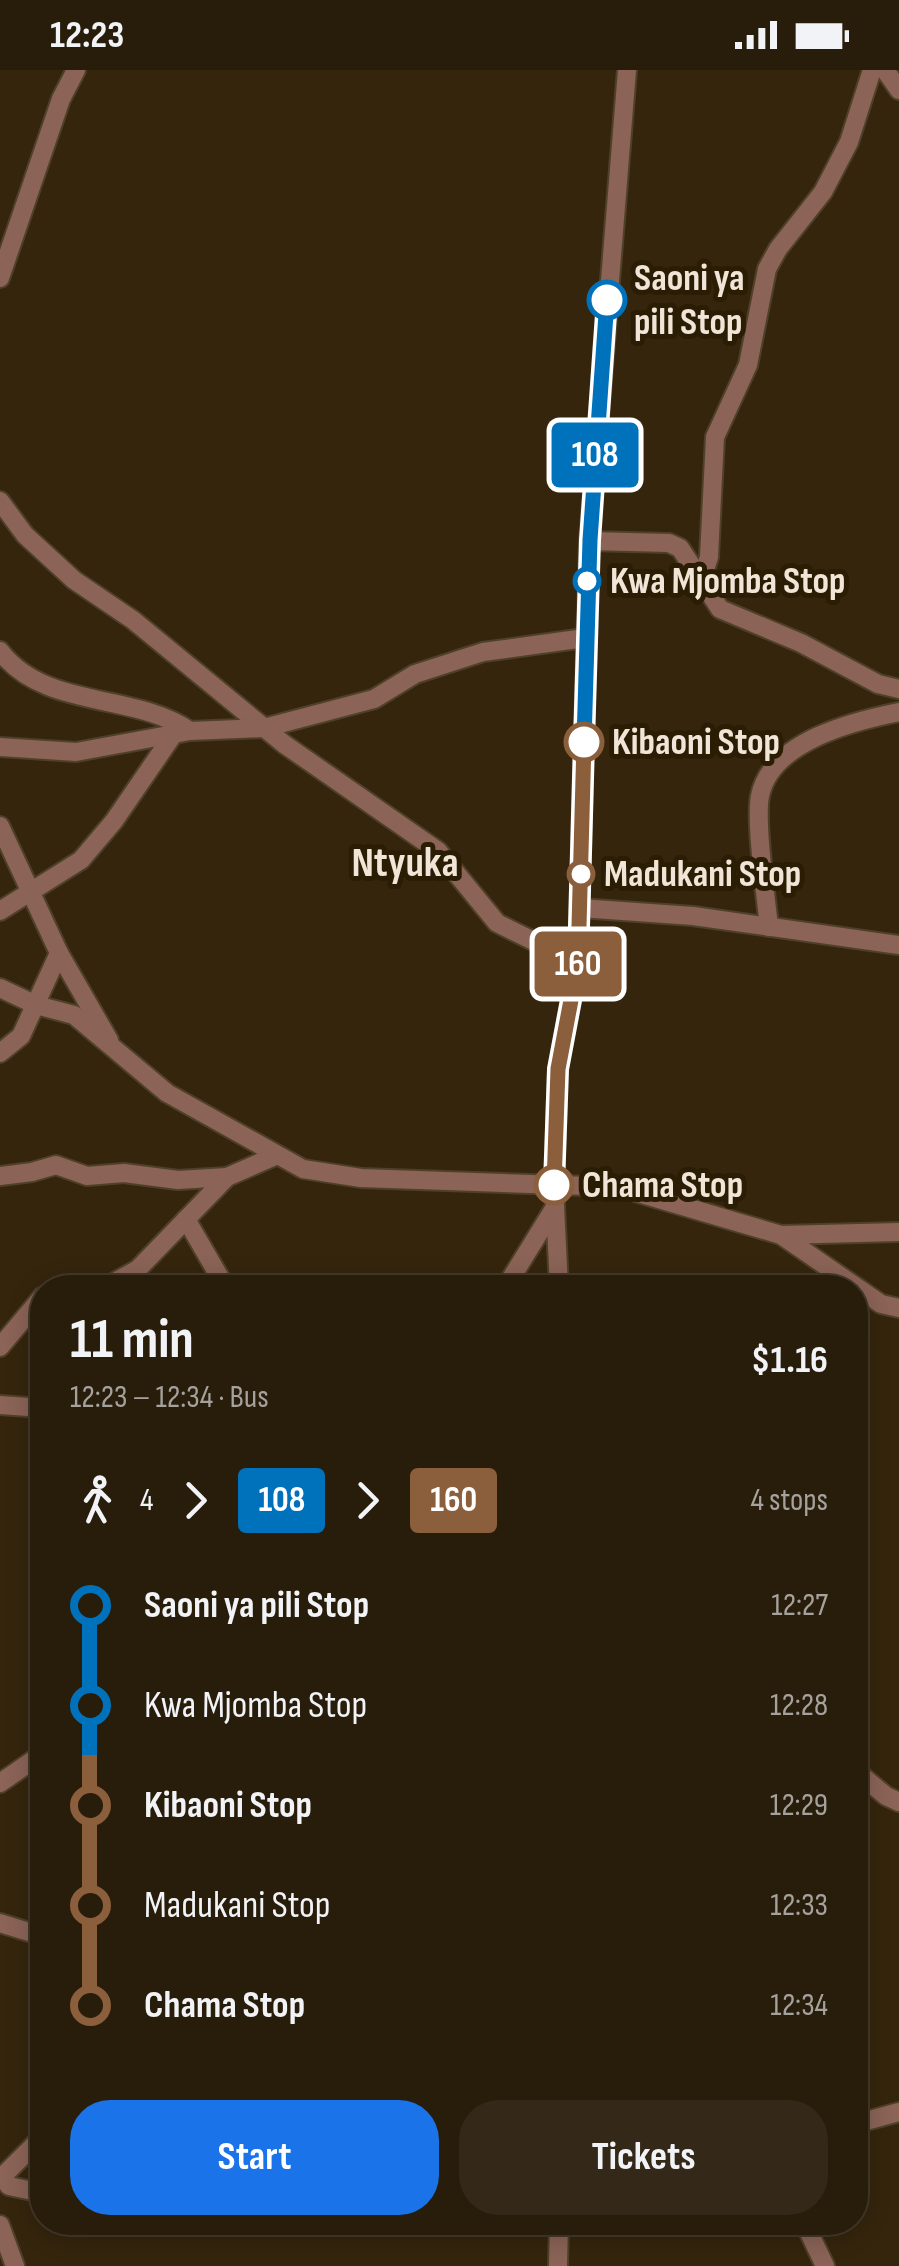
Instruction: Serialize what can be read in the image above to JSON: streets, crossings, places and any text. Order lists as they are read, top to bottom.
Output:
{
  "districts": ["Ntyuka"],
  "places": [
    "Saoni ya pili Stop",
    "Kwa Mjomba Stop",
    "Kibaoni Stop",
    "Madukani Stop",
    "Chama Stop"
  ],
  "lines": ["bus line 108", "bus line 160"],
  "page": {
    "status": "12:23",
    "on_map": ["108", "160"],
    "heading": ["11 min", "12:23 – 12:34 · Bus", "$1.16"],
    "legs": [
      "4",
      "108",
      "160",
      "4 stops"
    ],
    "list": [
      {
        "name": "Saoni ya pili Stop",
        "value": "12:27"
      },
      {
        "name": "Kwa Mjomba Stop",
        "value": "12:28"
      },
      {
        "name": "Kibaoni Stop",
        "value": "12:29"
      },
      {
        "name": "Madukani Stop",
        "value": "12:33"
      },
      {
        "name": "Chama Stop",
        "value": "12:34"
      }
    ],
    "buttons": ["Start", "Tickets"]
  }
}
